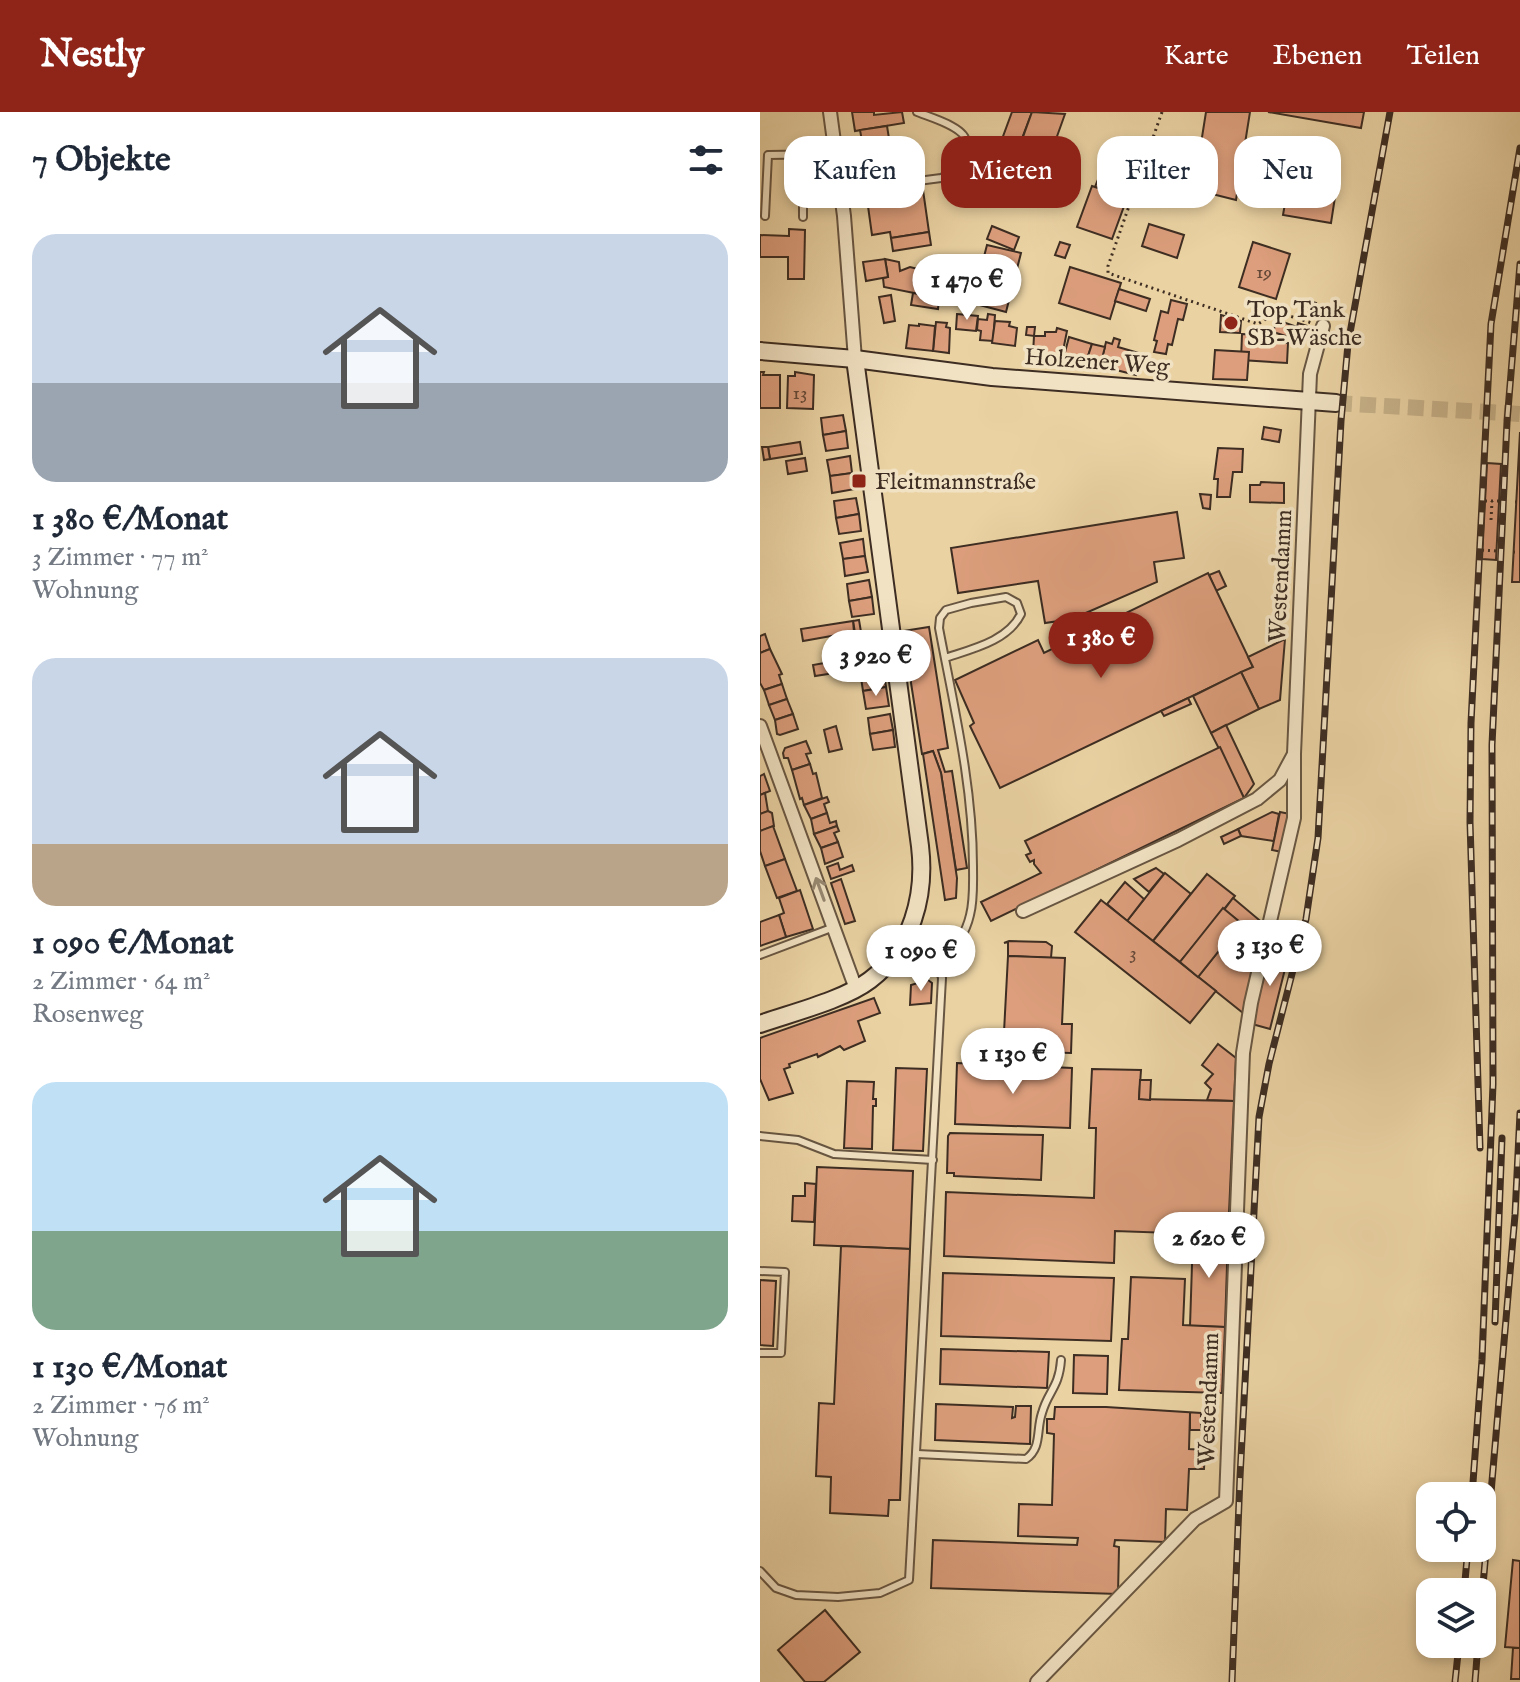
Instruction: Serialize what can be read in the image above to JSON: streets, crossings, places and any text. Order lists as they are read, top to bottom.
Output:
{
  "streets": {
    "street": ["Holzener Weg", "Westendamm"]
  },
  "crossings": [
    ["Holzener Weg", "Westendamm"]
  ],
  "places": {
    "other": ["Top Tank SB-Wäsche"],
    "transit": ["Fleitmannstraße"]
  },
  "house_numbers": ["19", "13", "3"],
  "page": {
    "header": "Nestly",
    "nav": ["Karte", "Ebenen", "Teilen"],
    "heading": "7 Objekte",
    "chip": [
      "Kaufen",
      "Mieten",
      "Filter",
      "Neu"
    ],
    "list": [
      {
        "name": "1 380 €/Monat",
        "note": "3 Zimmer · 77 m² · Wohnung"
      },
      {
        "name": "1 090 €/Monat",
        "note": "2 Zimmer · 64 m² · Rosenweg"
      },
      {
        "name": "1 130 €/Monat",
        "note": "2 Zimmer · 76 m² · Wohnung"
      }
    ],
    "price": [
      "1 470 €",
      "1 380 €",
      "3 920 €",
      "3 130 €",
      "1 090 €",
      "1 130 €",
      "2 620 €"
    ]
  }
}
